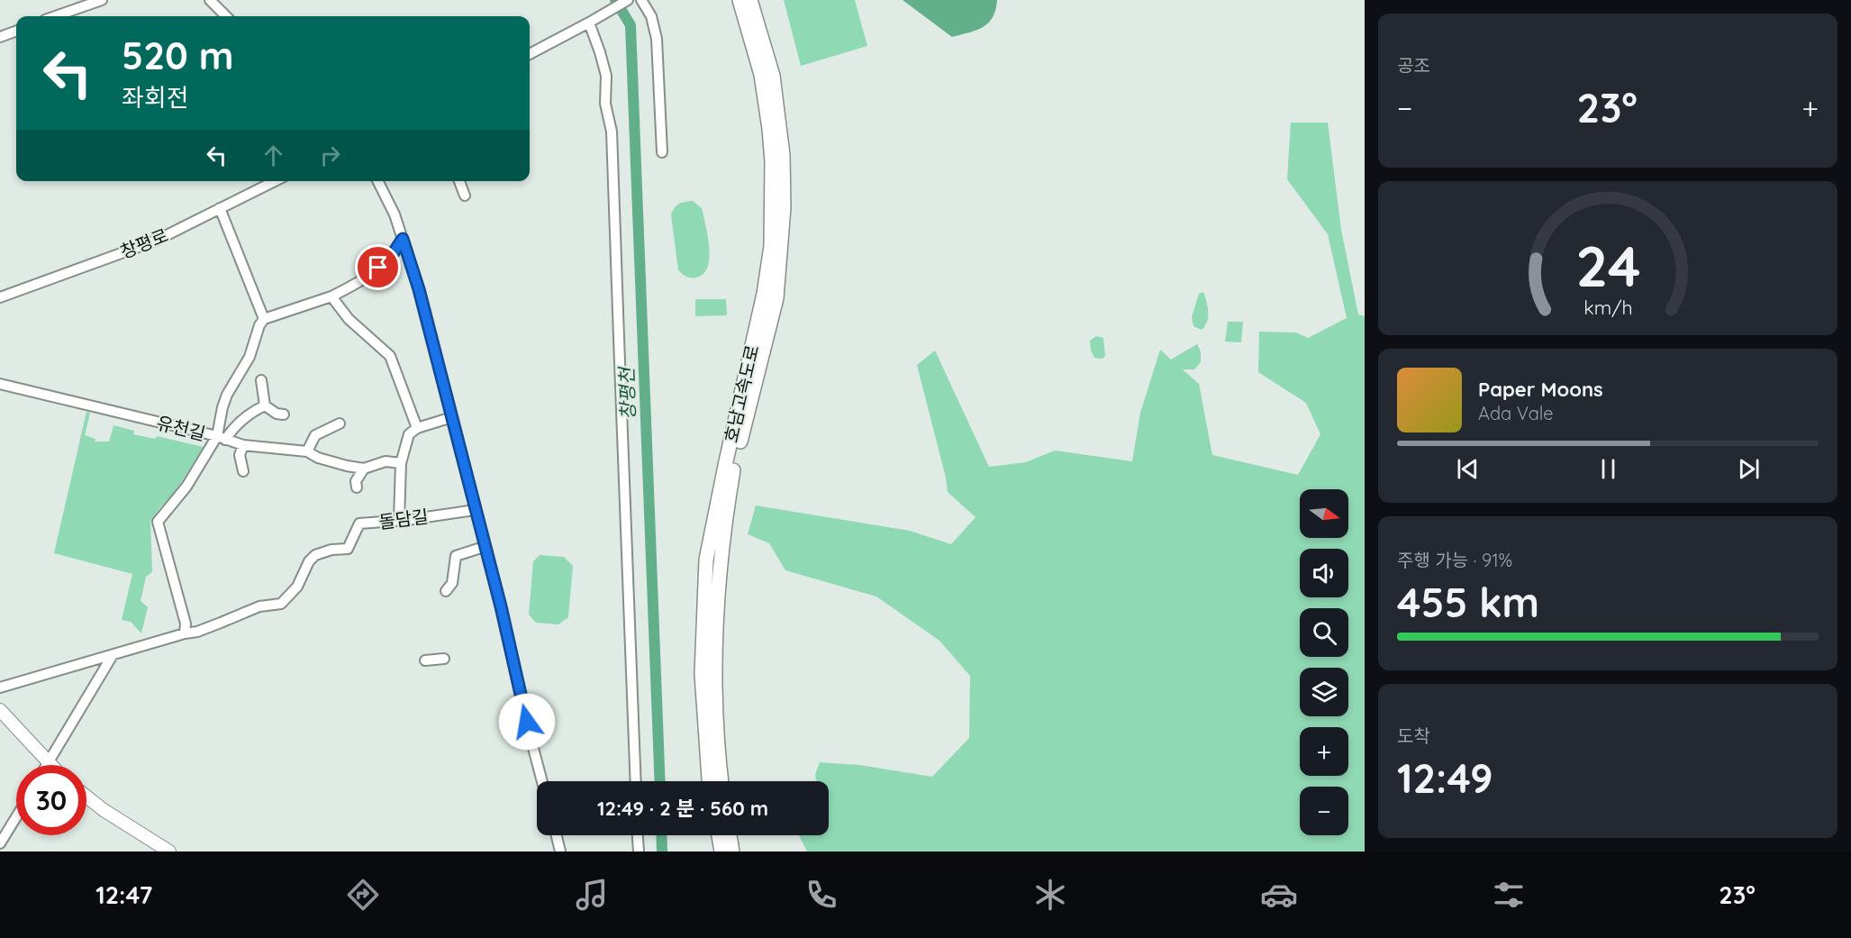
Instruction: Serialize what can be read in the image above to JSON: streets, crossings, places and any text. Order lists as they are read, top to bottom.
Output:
{
  "streets": {
    "highway": ["호남고속도로"],
    "street": ["창평로", "유천길", "돌담길"]
  },
  "water": ["창평천"],
  "north": "right",
  "page": {
    "tile": [
      "공조",
      ["주행 가능 · 91%", "455 km"],
      ["도착", "12:49"]
    ],
    "turn": ["520 m", "좌회전"],
    "heat": ["−", "23°", "+"],
    "song": ["Paper Moons", "Ada Vale"],
    "map_buttons": ["+", "−"],
    "limit": "30",
    "trip": "12:49 · 2 분 · 560 m",
    "tabs": ["12:47", "23°"],
    "gauge": ["24", "km/h"]
  }
}
